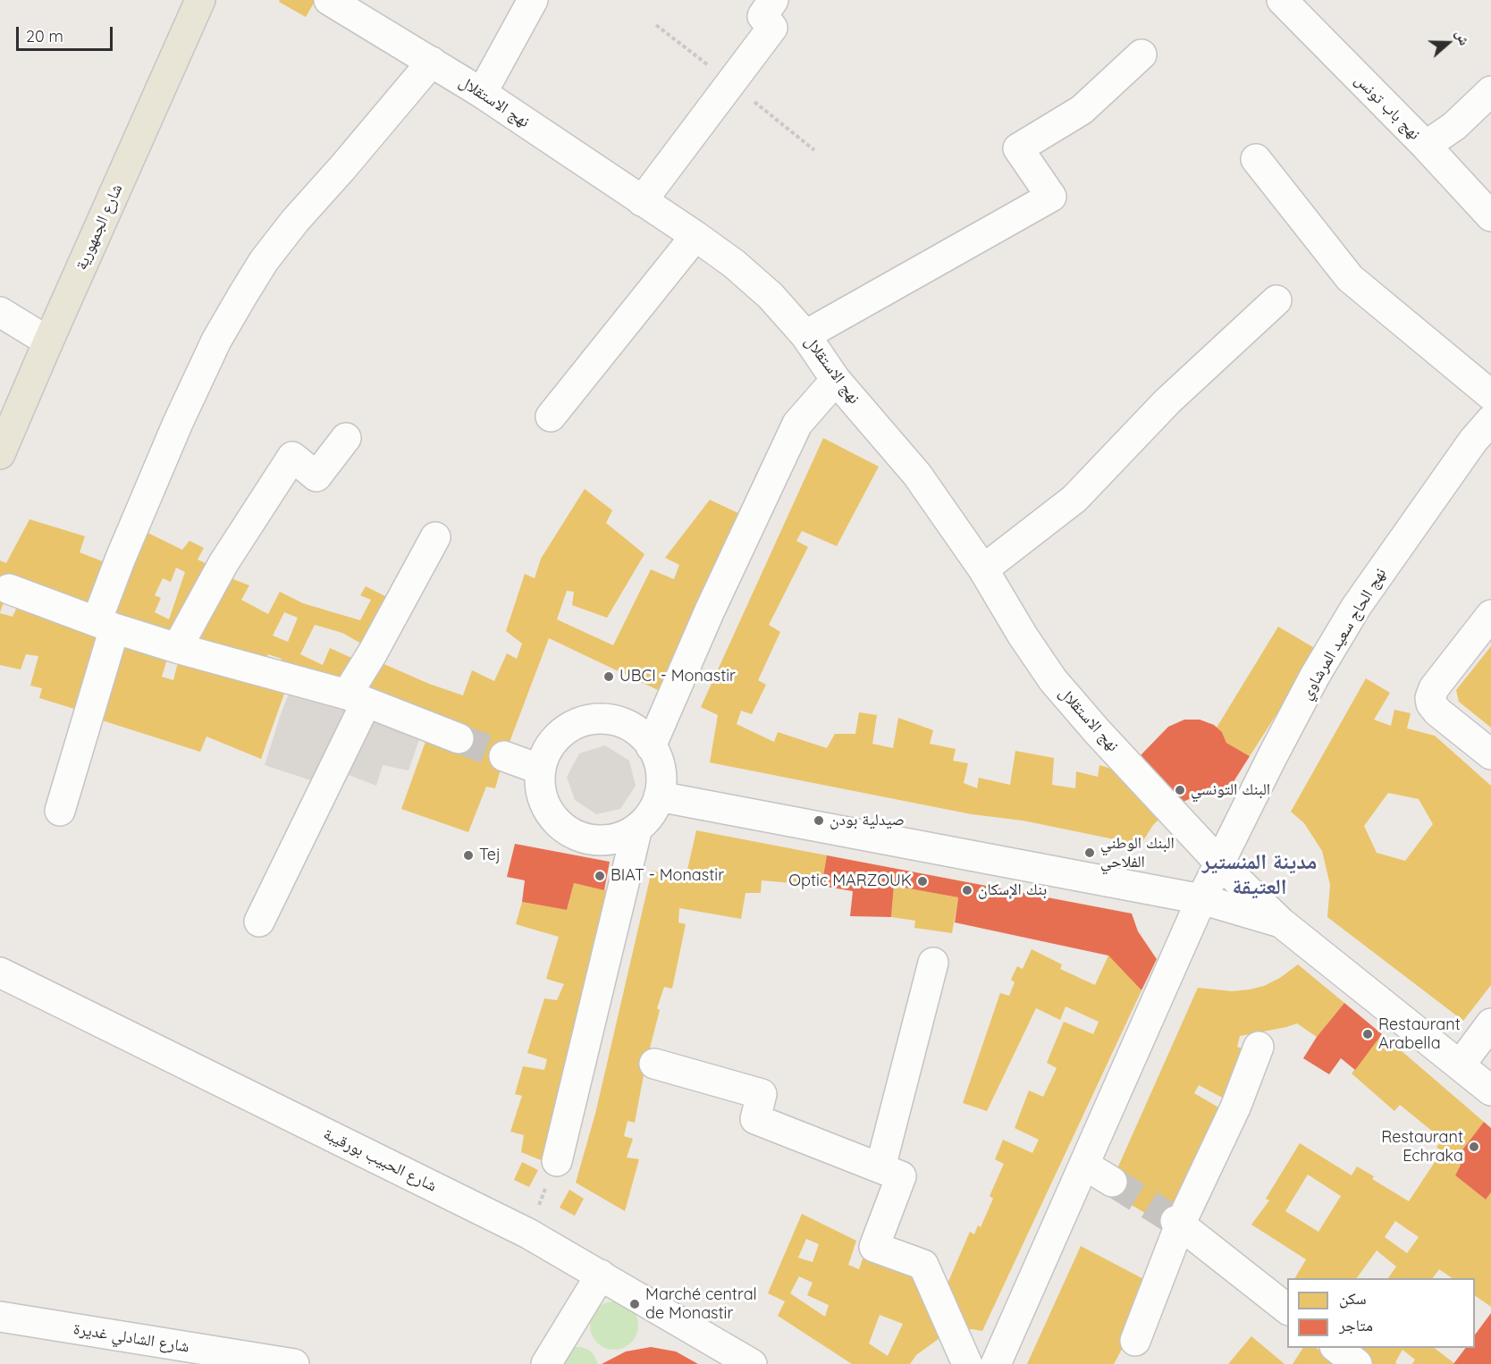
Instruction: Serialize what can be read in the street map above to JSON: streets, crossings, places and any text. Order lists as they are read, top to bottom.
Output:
{
  "streets": {
    "main road": ["شارع الجمهورية"],
    "street": [
      "نهج الاستقلال",
      "نهج باب تونس",
      "نهج الحاج سعيد المرشاوي",
      "شارع الحبيب بورقيبة",
      "شارع الشادلي غديرة"
    ]
  },
  "crossings": [
    ["نهج الاستقلال", "نهج الحاج سعيد المرشاوي"]
  ],
  "districts": ["مدينة المنستير العتيقة"],
  "places": [
    "UBCI - Monastir",
    "البنك التونسي",
    "صيدلية بودن",
    "البنك الوطني الفلاحي",
    "Tej",
    "BIAT - Monastir",
    "Optic MARZOUK",
    "بنك الإسكان",
    "Restaurant Arabella",
    "Restaurant Echraka",
    "Marché central de Monastir"
  ],
  "legend": ["سكن", "متاجر"],
  "scale_bar": "20 m",
  "north": "right"
}
